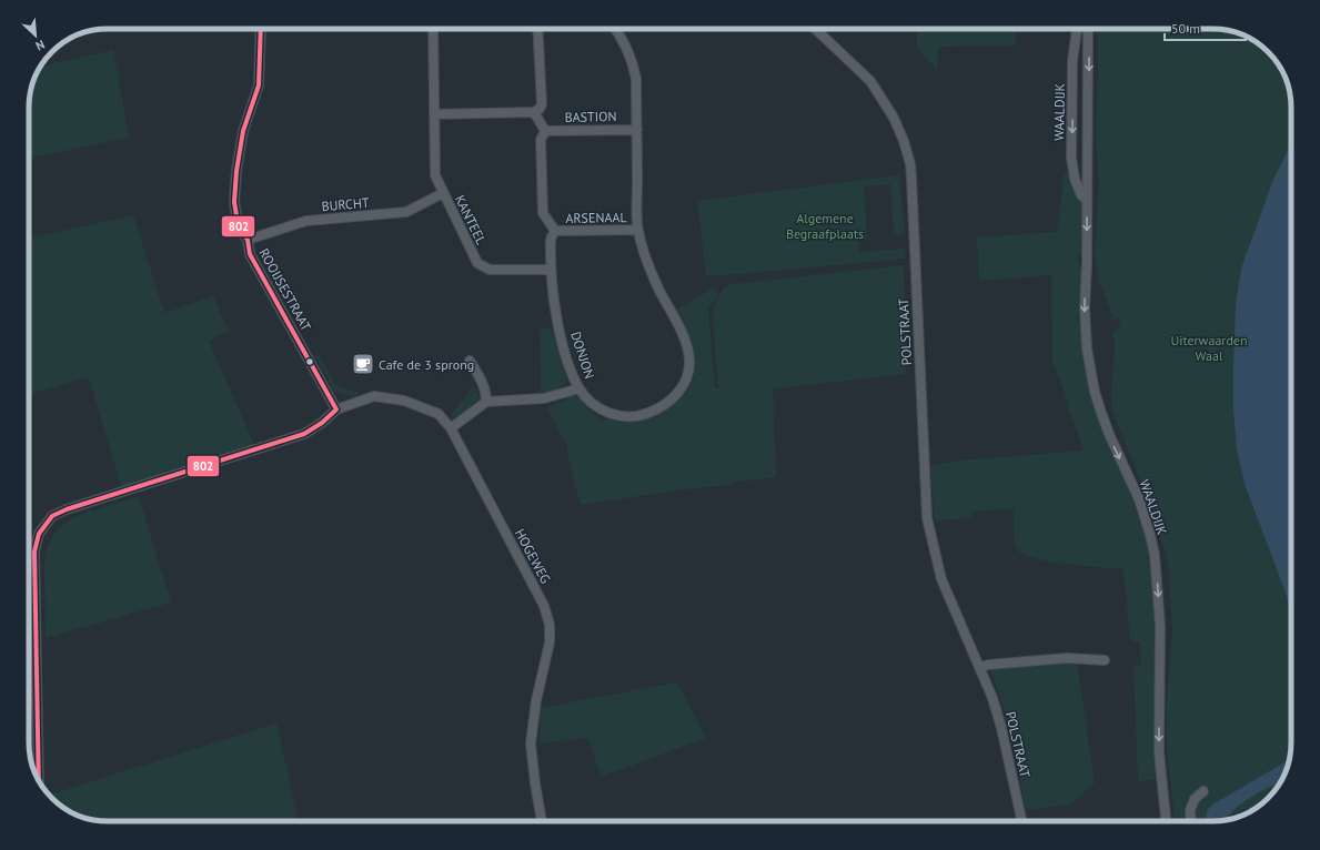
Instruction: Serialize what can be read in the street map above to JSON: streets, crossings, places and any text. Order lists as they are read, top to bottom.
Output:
{
  "streets": {
    "street": [
      "WAALDIJK",
      "BASTION",
      "BURCHT",
      "ARSENAAL",
      "KANTEEL",
      "ROOIJSESTRAAT",
      "POLSTRAAT",
      "DONJON",
      "HOGEWEG"
    ]
  },
  "crossings": [
    ["BASTION", "DONJON"],
    ["BURCHT", "KANTEEL"],
    ["BURCHT", "ROOIJSESTRAAT"],
    ["ARSENAAL", "DONJON"],
    ["KANTEEL", "DONJON"],
    ["ROOIJSESTRAAT", "HOGEWEG"]
  ],
  "one_way": ["WAALDIJK"],
  "parks": ["Algemene Begraafplaats", "Uiterwaarden Waal"],
  "places": {
    "cafe": ["Cafe de 3 sprong"]
  },
  "lines": ["transit line 802"],
  "scale_bar": "50 m",
  "north": "bottom right"
}
